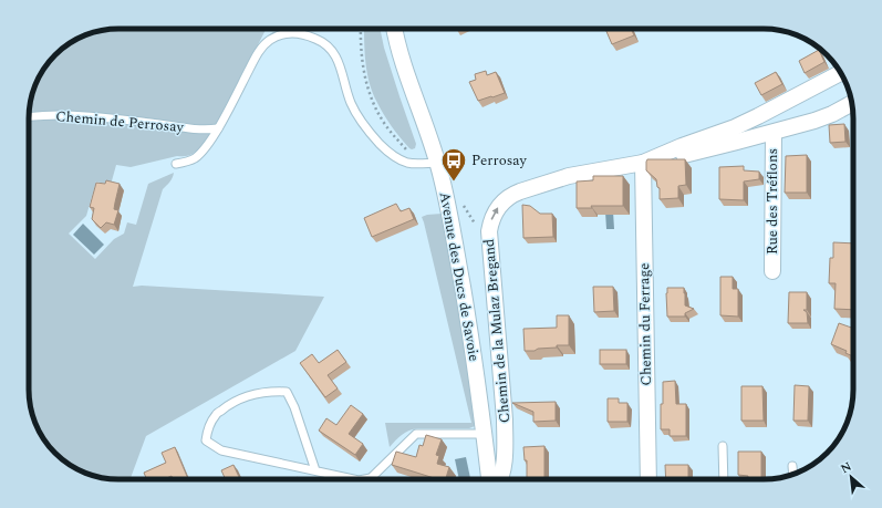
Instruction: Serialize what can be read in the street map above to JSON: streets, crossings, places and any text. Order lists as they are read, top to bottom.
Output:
{
  "streets": {
    "street": [
      "Rue des Tréflons",
      "Avenue des Ducs de Savoie",
      "Chemin du Ferrage",
      "Chemin de la Mulaz Bregand"
    ],
    "lane": ["Chemin de Perrosay"]
  },
  "crossings": [
    ["Rue des Tréflons", "Chemin du Ferrage"],
    ["Rue des Tréflons", "Chemin de la Mulaz Bregand"],
    ["Chemin du Ferrage", "Chemin de la Mulaz Bregand"]
  ],
  "places": {
    "bus stop": ["Perrosay"]
  },
  "north": "top left"
}
